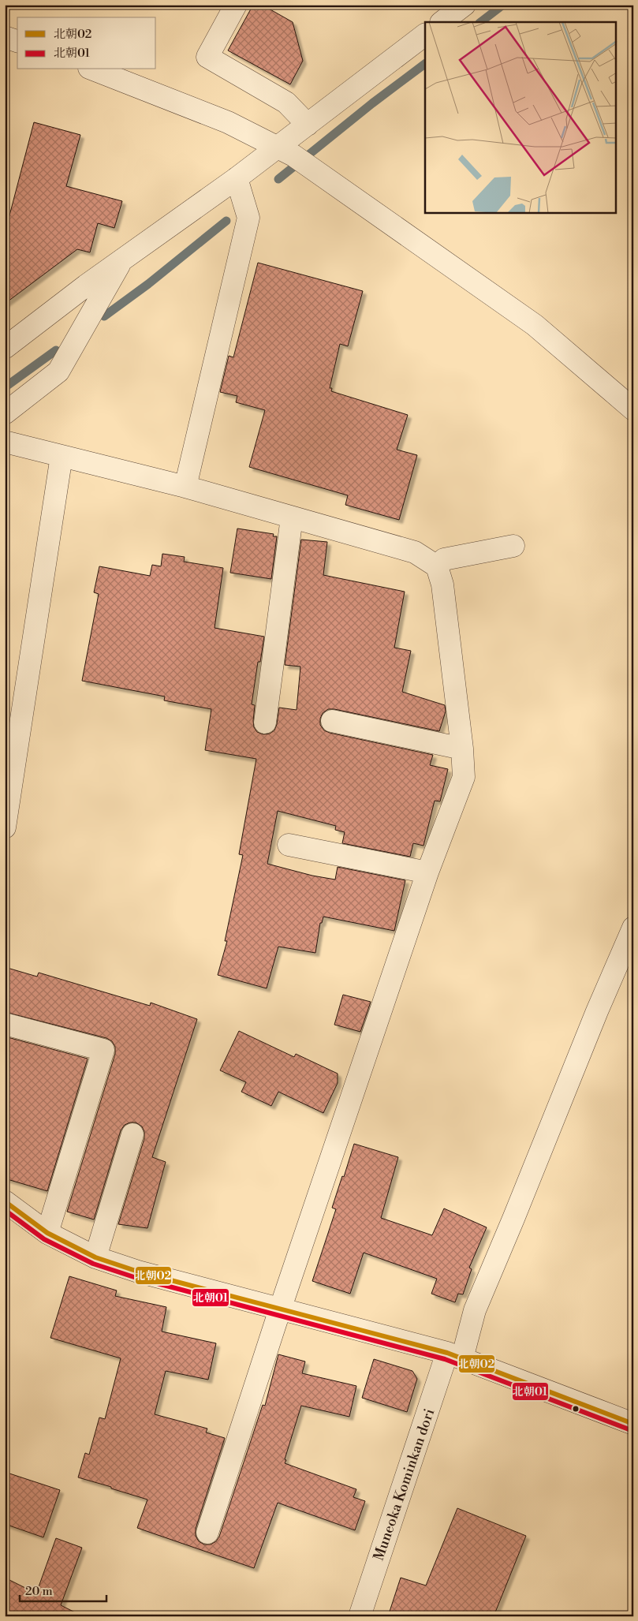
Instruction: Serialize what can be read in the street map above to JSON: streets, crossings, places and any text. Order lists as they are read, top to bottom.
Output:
{
  "streets": {
    "street": ["Muneoka Kominkan dori"]
  },
  "lines": ["transit line 北朝02", "transit line 北朝01"],
  "legend": ["北朝02", "北朝01"],
  "scale_bar": "20 m"
}
